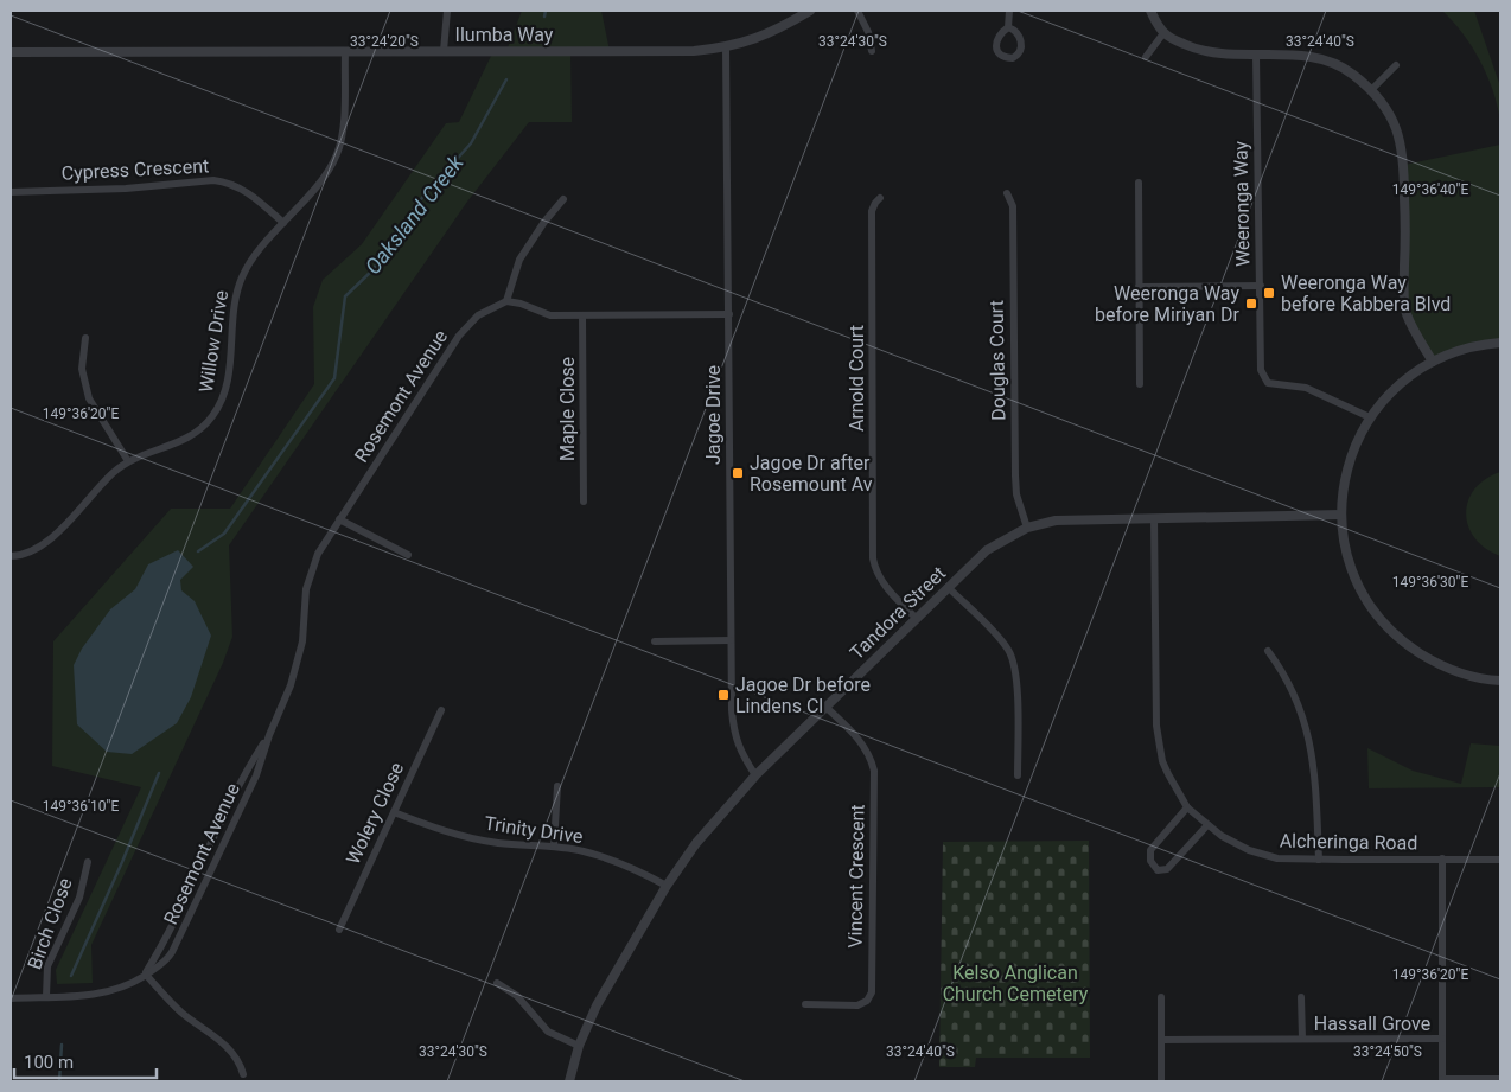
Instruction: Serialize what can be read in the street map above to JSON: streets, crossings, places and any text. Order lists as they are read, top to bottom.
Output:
{
  "streets": {
    "street": [
      "Ilumba Way",
      "Cypress Crescent",
      "Weeronga Way",
      "Willow Drive",
      "Douglas Court",
      "Arnold Court",
      "Rosemont Avenue",
      "Maple Close",
      "Jagoe Drive",
      "Tandora Street",
      "Wolery Close",
      "Trinity Drive",
      "Alcheringa Road",
      "Vincent Crescent",
      "Birch Close",
      "Hassall Grove"
    ]
  },
  "crossings": [
    ["Ilumba Way", "Willow Drive"],
    ["Ilumba Way", "Jagoe Drive"],
    ["Cypress Crescent", "Willow Drive"],
    ["Douglas Court", "Tandora Street"],
    ["Arnold Court", "Tandora Street"],
    ["Rosemont Avenue", "Birch Close"],
    ["Jagoe Drive", "Tandora Street"],
    ["Tandora Street", "Trinity Drive"],
    ["Tandora Street", "Alcheringa Road"],
    ["Tandora Street", "Vincent Crescent"],
    ["Wolery Close", "Trinity Drive"]
  ],
  "water": ["Oaksland Creek"],
  "parks": ["Kelso Anglican Church Cemetery"],
  "places": {
    "transit": [
      "Weeronga Way before Kabbera Blvd",
      "Weeronga Way before Miriyan Dr",
      "Jagoe Dr after Rosemount Av",
      "Jagoe Dr before Lindens Cl"
    ]
  },
  "scale_bar": "100 m",
  "coordinates": [
    "33°24'20\"S",
    "33°24'30\"S",
    "33°24'40\"S",
    "149°36'40\"E",
    "149°36'20\"E",
    "149°36'30\"E",
    "149°36'10\"E",
    "33°24'50\"S"
  ]
}
